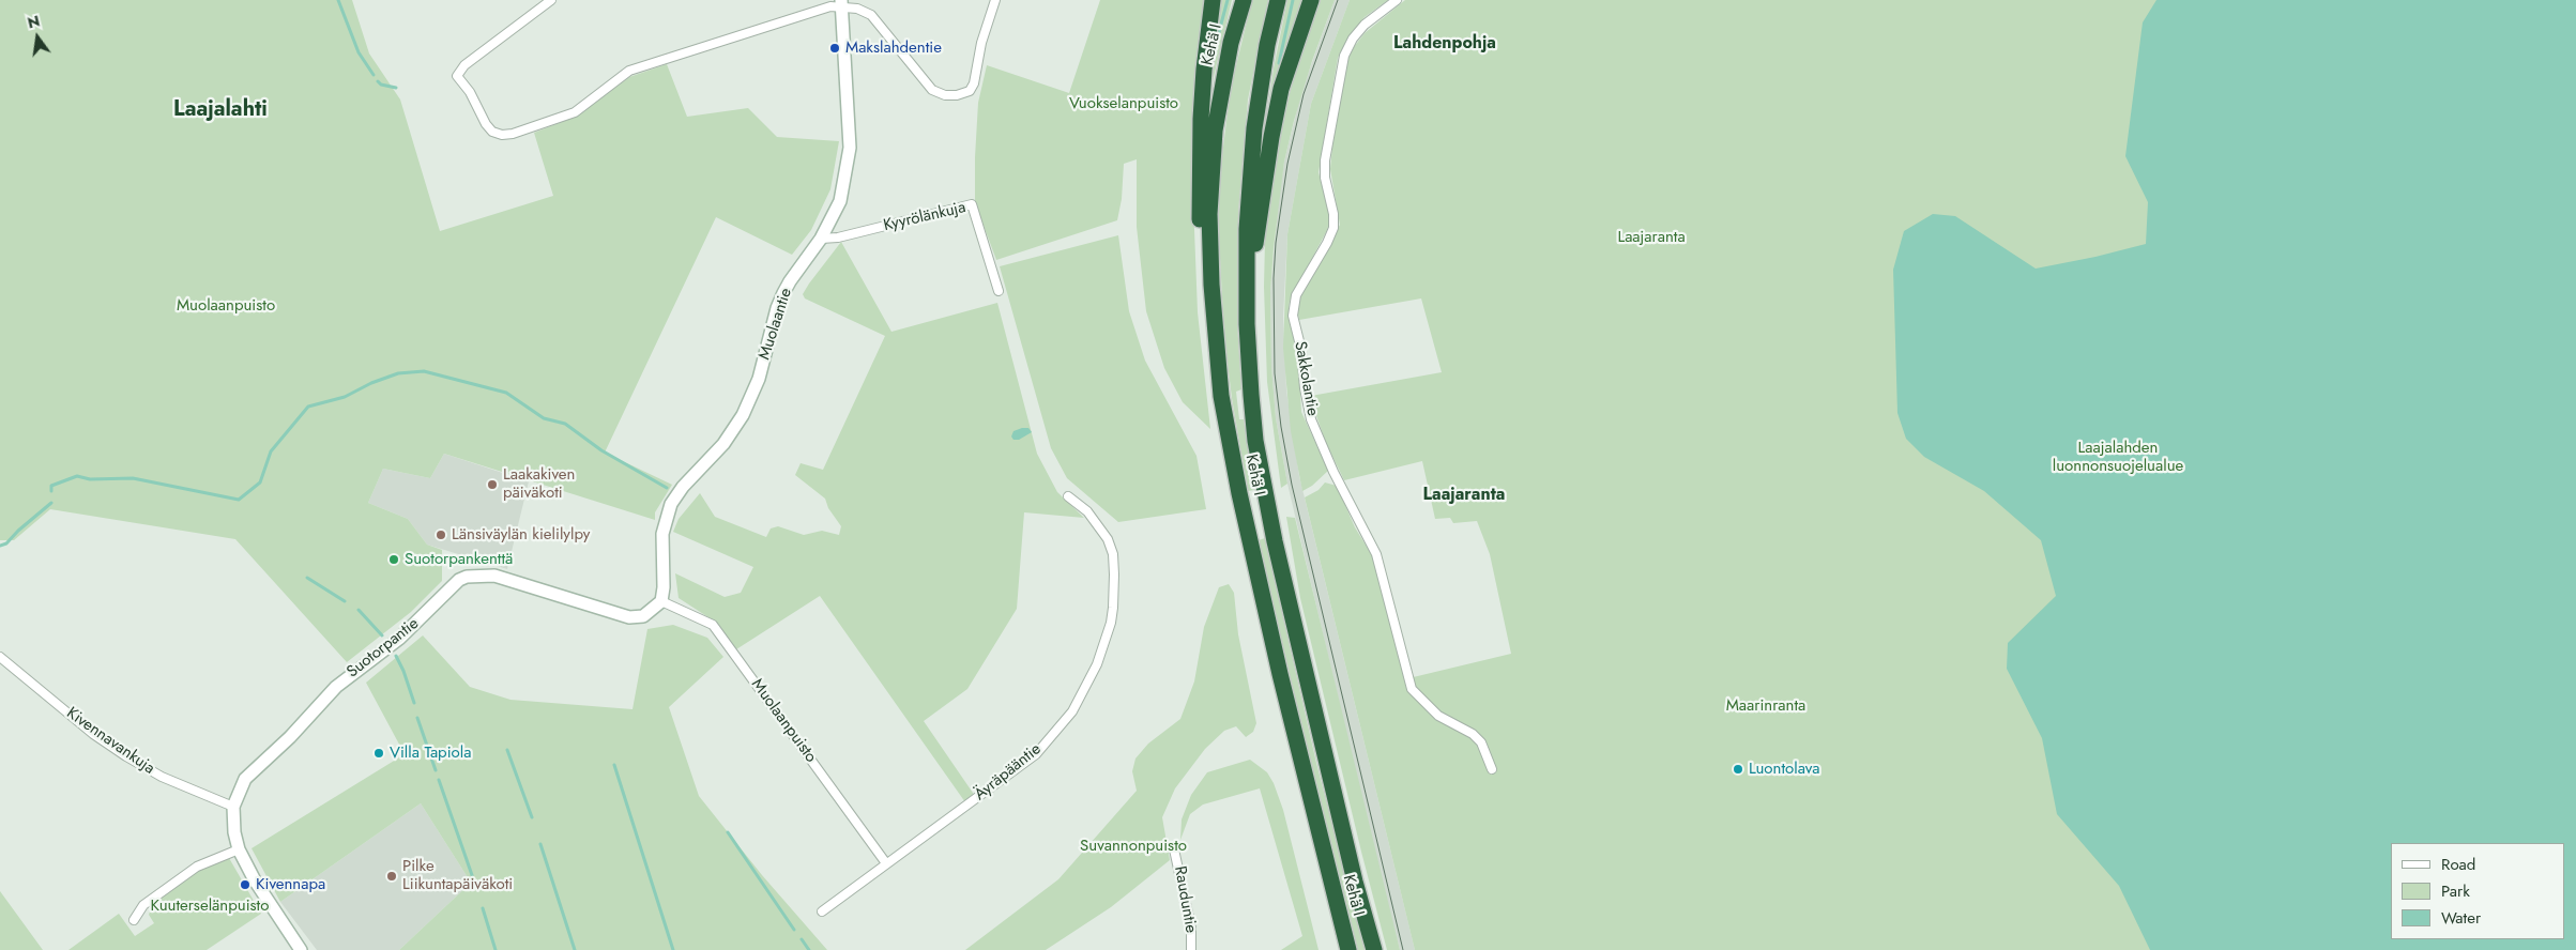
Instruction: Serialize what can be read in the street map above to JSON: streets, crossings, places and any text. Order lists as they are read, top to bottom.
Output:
{
  "streets": {
    "highway": ["Kehä I"],
    "street": [
      "Kyyrölänkuja",
      "Muolaantie",
      "Sakkolantie",
      "Suotorpantie",
      "Muolaanpuisto",
      "Kivennavankuja",
      "Äyräpääntie",
      "Rauduntie"
    ]
  },
  "crossings": [
    ["Kyyrölänkuja", "Muolaantie"],
    ["Muolaantie", "Suotorpantie"],
    ["Muolaantie", "Muolaanpuisto"],
    ["Suotorpantie", "Muolaanpuisto"],
    ["Suotorpantie", "Kivennavankuja"],
    ["Muolaanpuisto", "Äyräpääntie"]
  ],
  "districts": ["Lahdenpohja", "Laajalahti", "Laajaranta"],
  "parks": [
    "Vuokselanpuisto",
    "Laajaranta",
    "Muolaanpuisto",
    "Laajalahden luonnonsuojelualue",
    "Maarinranta",
    "Suvannonpuisto",
    "Kuuterselänpuisto"
  ],
  "places": [
    "Makslahdentie",
    "Laakakiven päiväkoti",
    "Länsiväylän kielilylpy",
    "Suotorpankenttä",
    "Villa Tapiola",
    "Luontolava",
    "Pilke Liikuntapäiväkoti",
    "Kivennapa"
  ],
  "legend": ["Road", "Park", "Water"],
  "north": "top"
}
